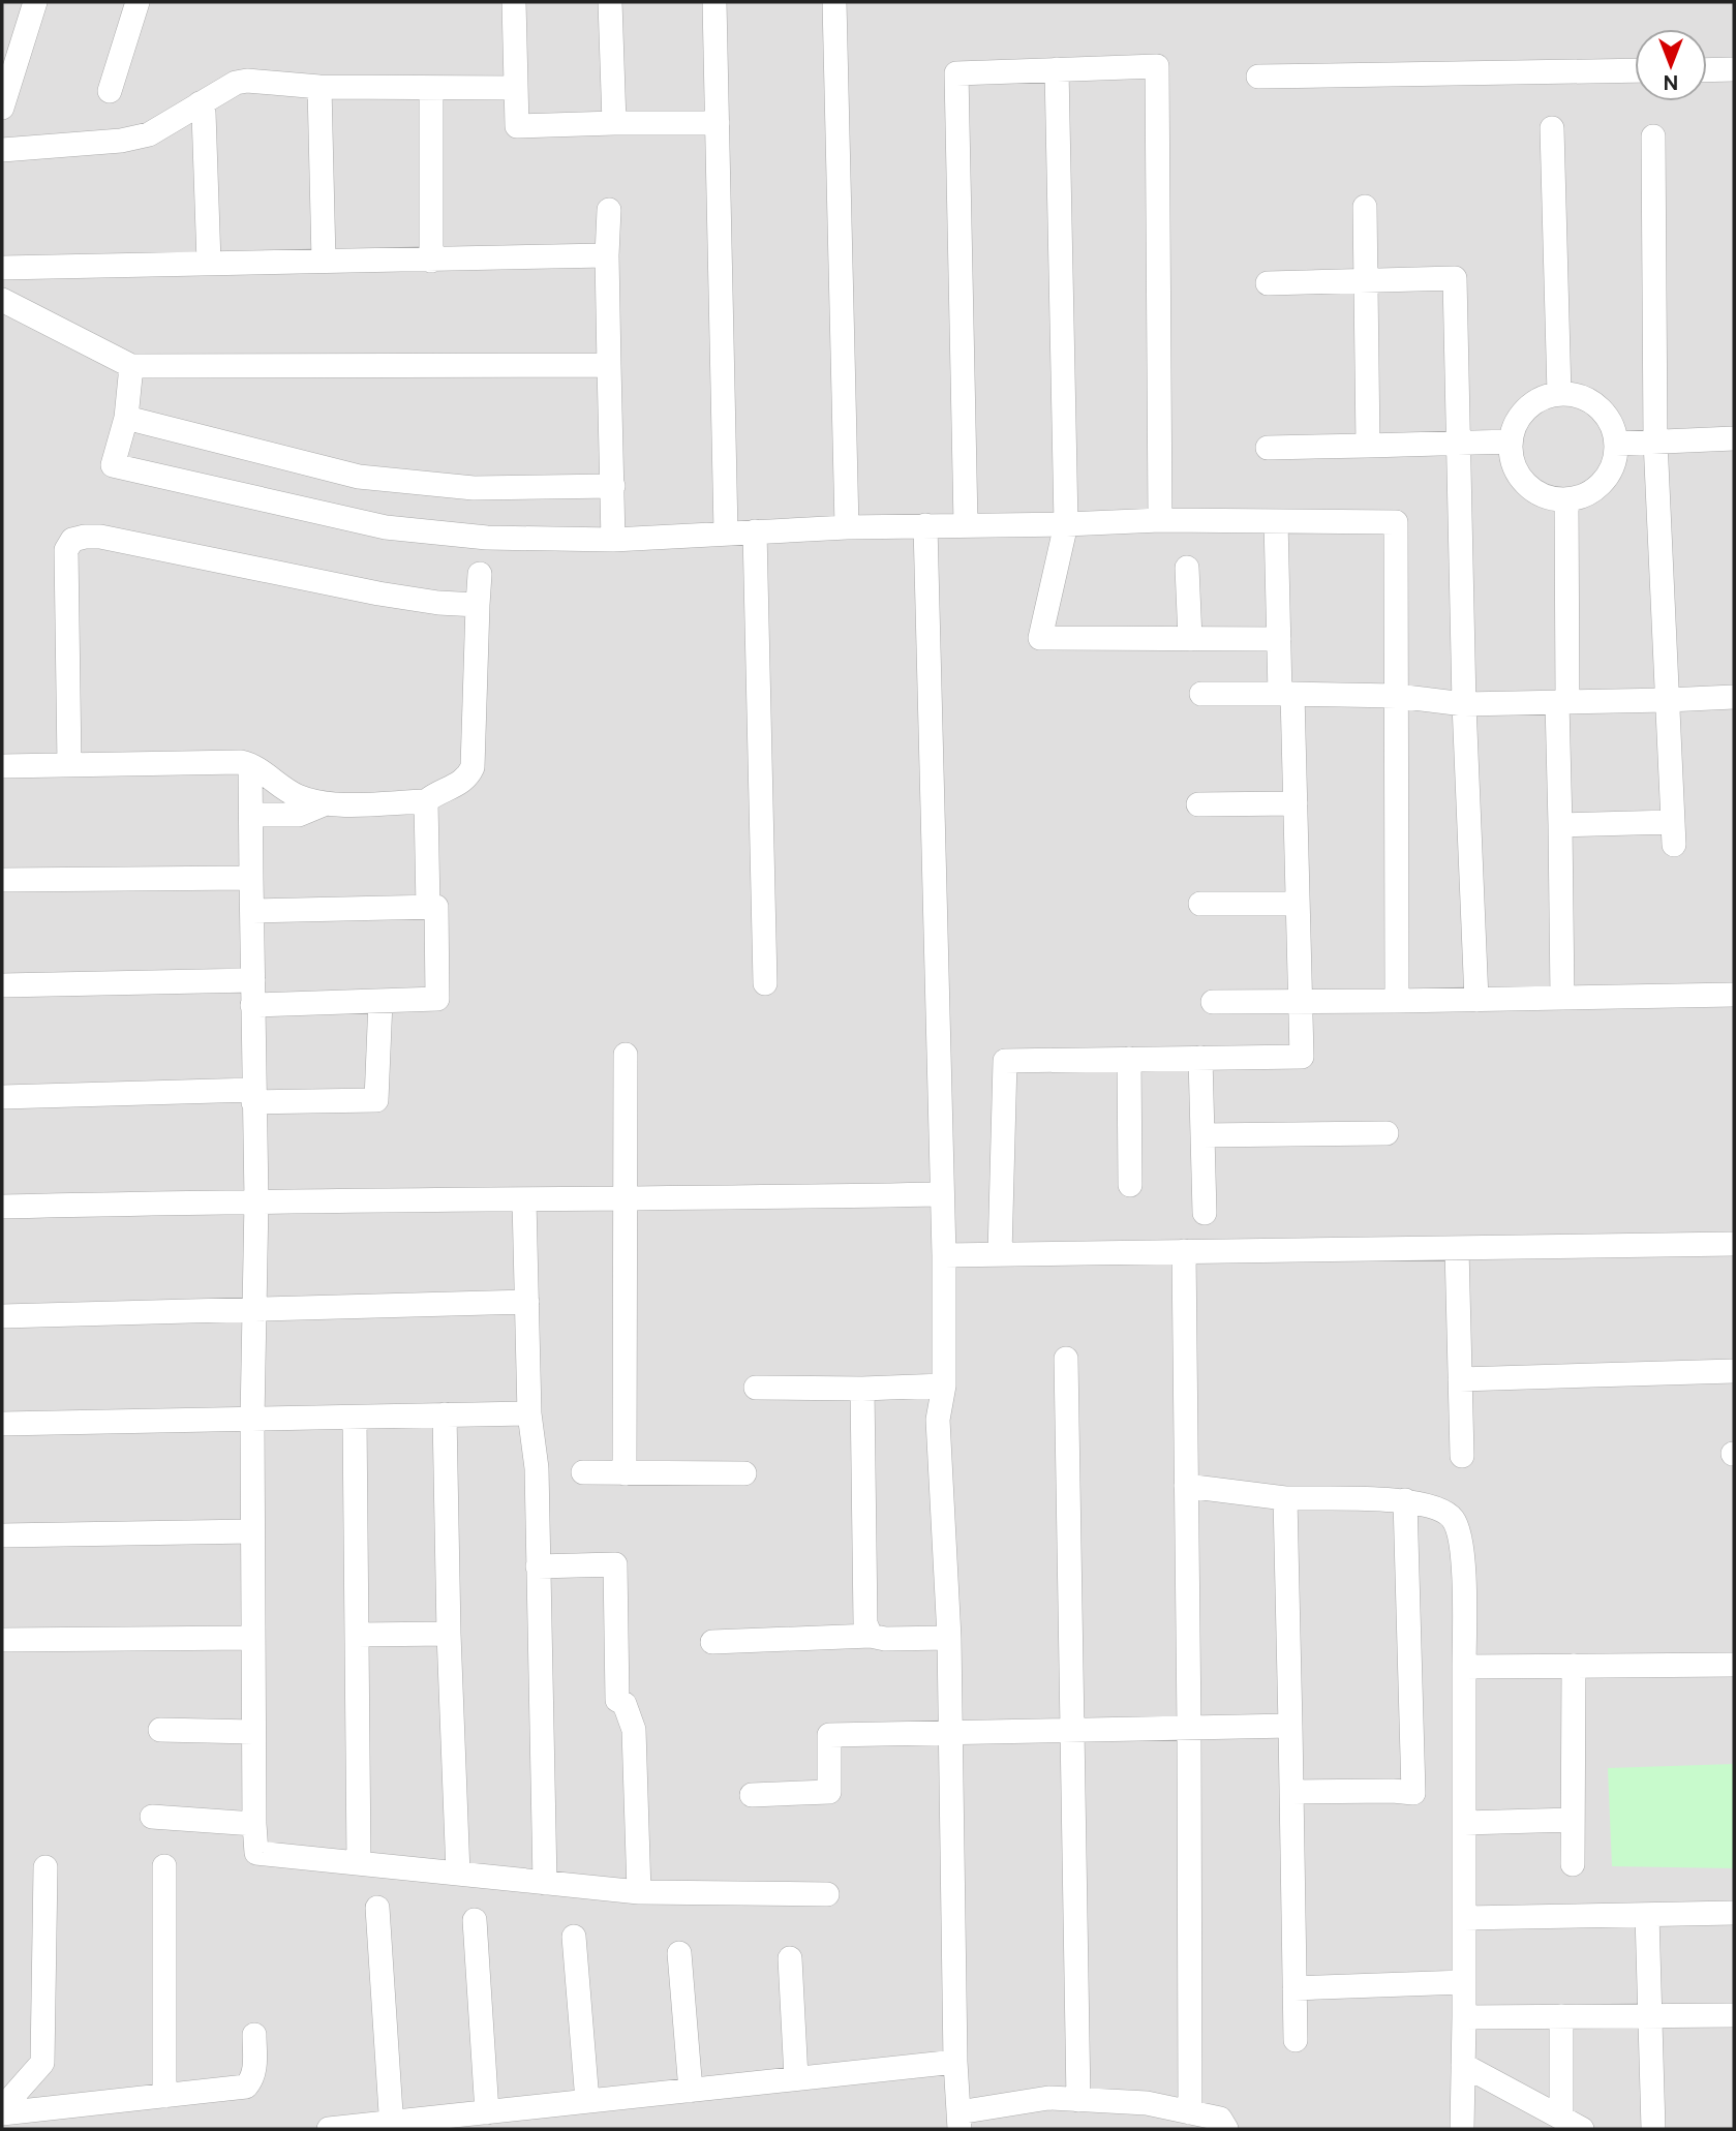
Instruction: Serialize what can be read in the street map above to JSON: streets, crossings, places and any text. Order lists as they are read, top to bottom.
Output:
{
  "north": "bottom"
}
